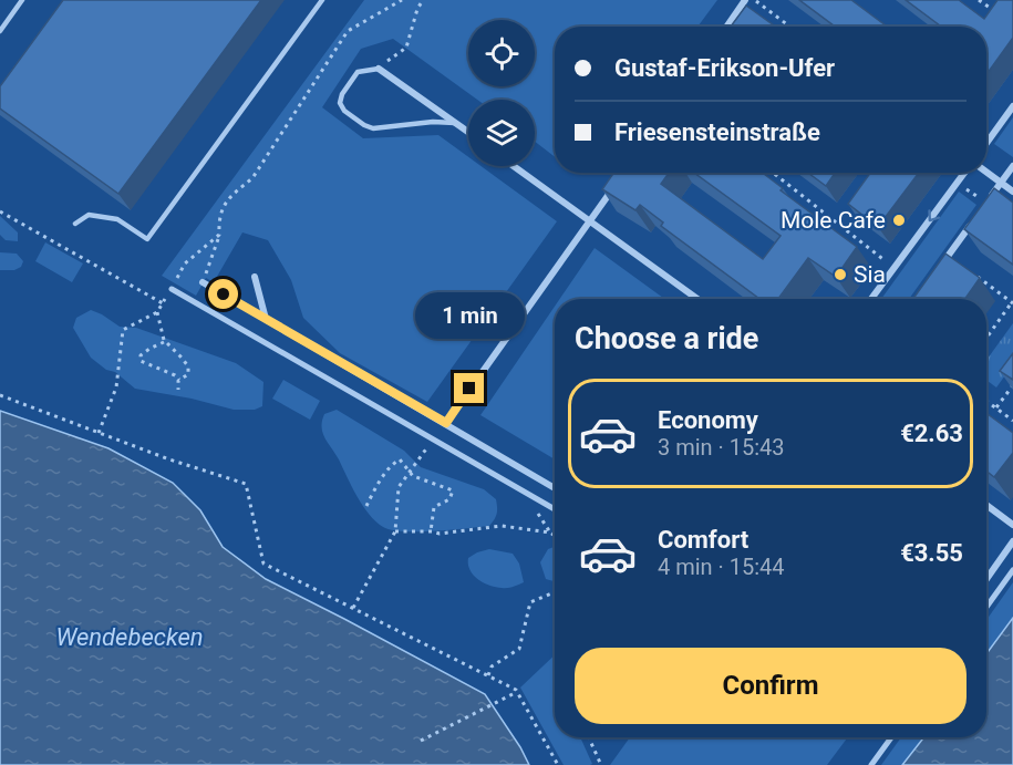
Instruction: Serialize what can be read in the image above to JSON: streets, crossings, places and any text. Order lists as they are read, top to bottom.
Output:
{
  "water": ["Wendebecken"],
  "places": ["Mole Cafe", "Sia"],
  "page": {
    "banner": ["Gustaf-Erikson-Ufer", "Friesensteinstraße"],
    "bubble": "1 min",
    "heading": "Choose a ride",
    "list": [
      {
        "name": "Economy",
        "note": "3 min · 15:43",
        "value": "€2.63"
      },
      {
        "name": "Comfort",
        "note": "4 min · 15:44",
        "value": "€3.55"
      }
    ],
    "buttons": "Confirm"
  }
}
